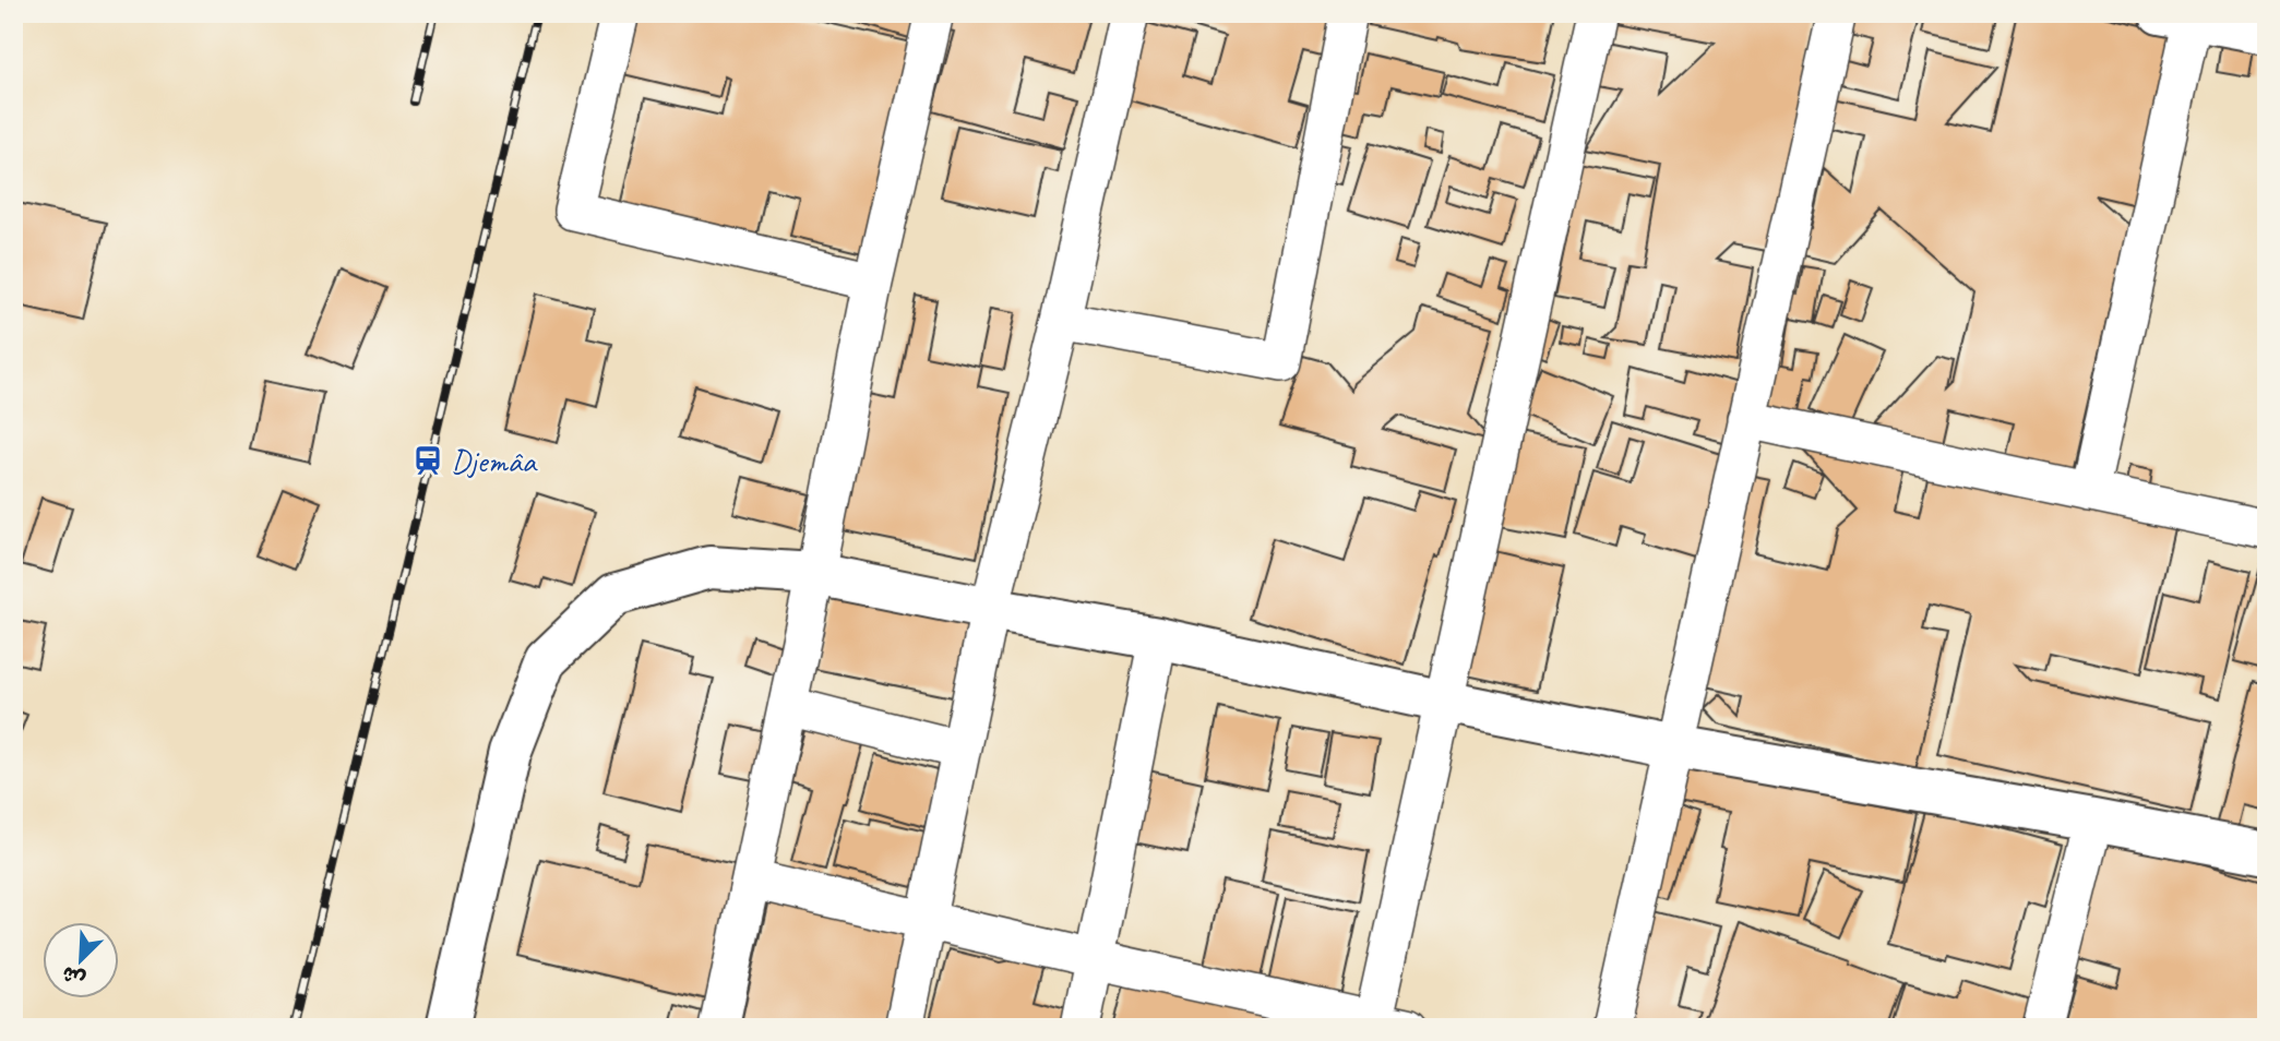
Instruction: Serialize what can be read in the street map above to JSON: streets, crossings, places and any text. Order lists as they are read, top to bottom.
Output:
{
  "places": {
    "station": ["Djemâa"]
  },
  "north": "bottom left"
}
